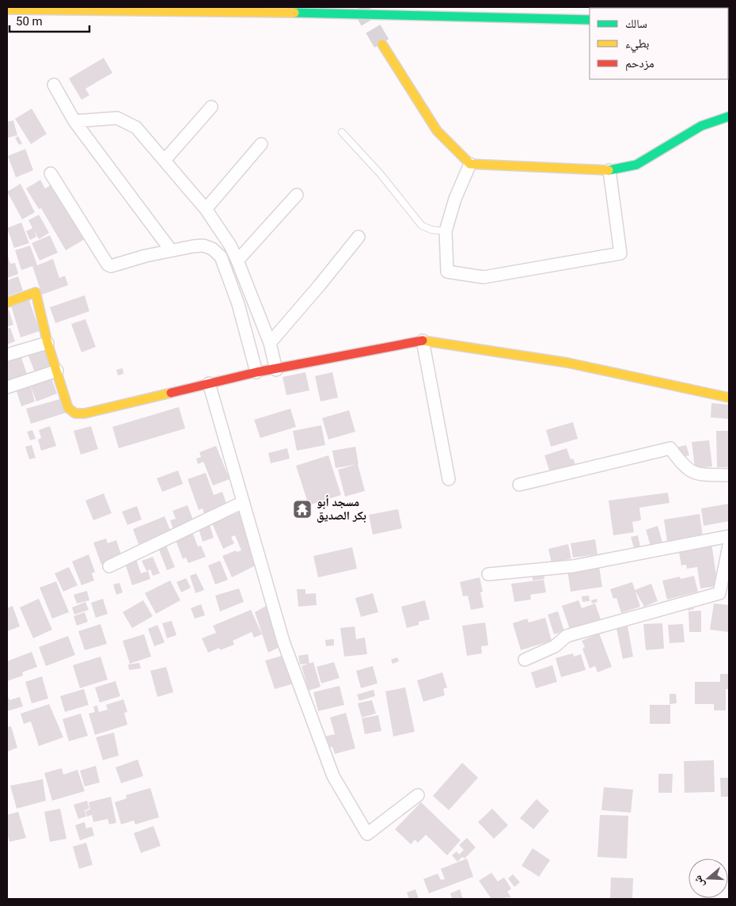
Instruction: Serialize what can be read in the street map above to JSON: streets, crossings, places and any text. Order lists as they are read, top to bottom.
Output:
{
  "places": {
    "temple": ["مسجد أبو بكر الصديق"]
  },
  "legend": ["سالك", "بطيء", "مزدحم"],
  "scale_bar": "50 m",
  "north": "left"
}
